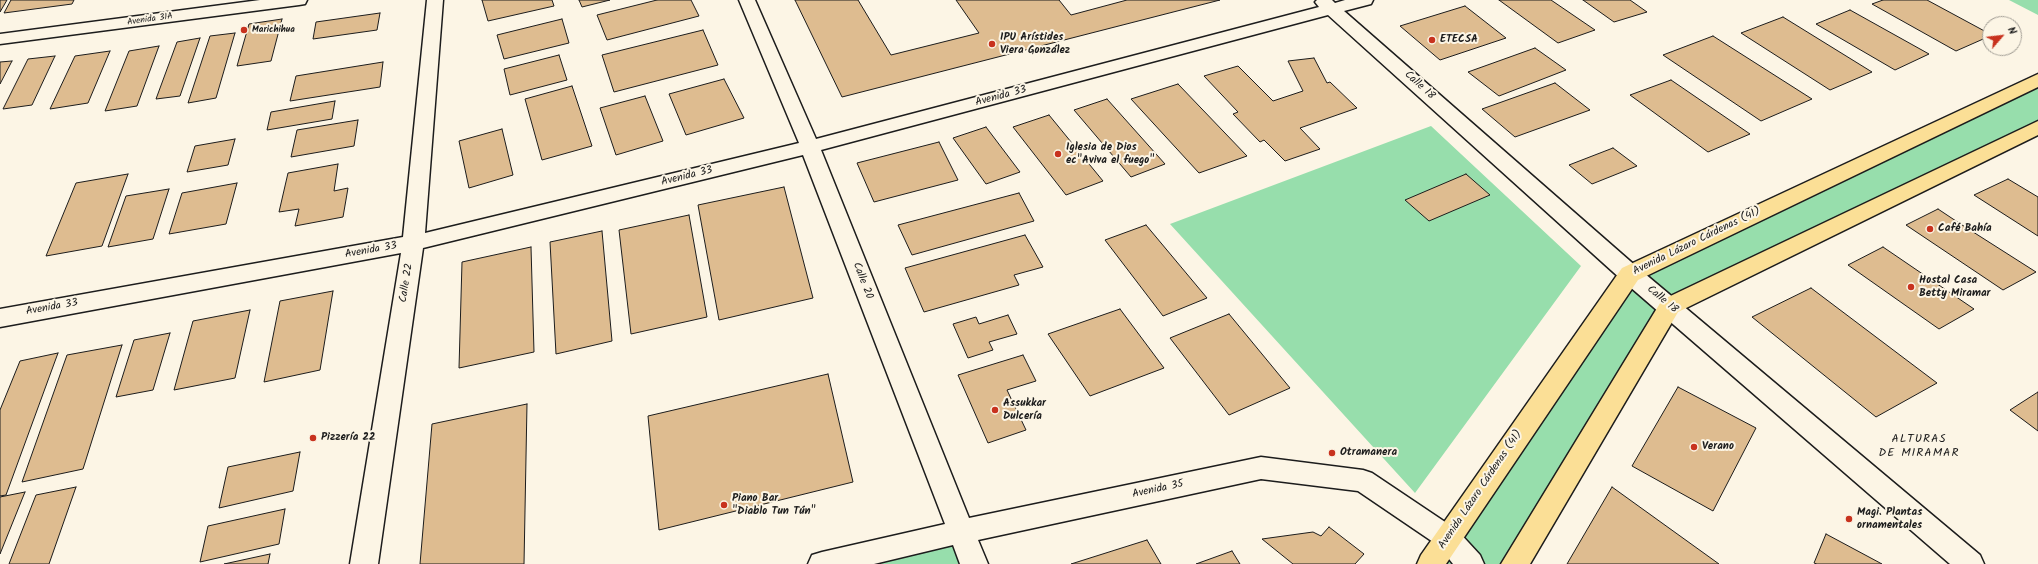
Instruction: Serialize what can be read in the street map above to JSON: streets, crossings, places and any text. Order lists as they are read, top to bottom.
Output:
{
  "streets": {
    "main road": ["Avenida Lázaro Cárdenas (41)"],
    "street": [
      "Avenida 31A",
      "Calle 18",
      "Avenida 33",
      "Calle 20",
      "Calle 22",
      "Avenida 35"
    ]
  },
  "crossings": [
    ["Calle 18", "Avenida 33"],
    ["Calle 18", "Avenida Lázaro Cárdenas (41)"],
    ["Avenida 33", "Calle 20"],
    ["Avenida 33", "Calle 22"],
    ["Avenida Lázaro Cárdenas (41)", "Avenida 35"],
    ["Calle 20", "Avenida 35"]
  ],
  "districts": ["ALTURAS DE MIRAMAR"],
  "places": [
    "Marichihua",
    "ETECSA",
    "IPU Arístides Viera González",
    "Iglesia de Dios ec\"Aviva el fuego\"",
    "Café Bahía",
    "Hostal Casa Betty Miramar",
    "Assukkar Dulcería",
    "Pizzería 22",
    "Verano",
    "Otramanera",
    "Piano Bar \"Diablo Tun Tún\"",
    "Magi. Plantas ornamentales"
  ],
  "north": "top right"
}
